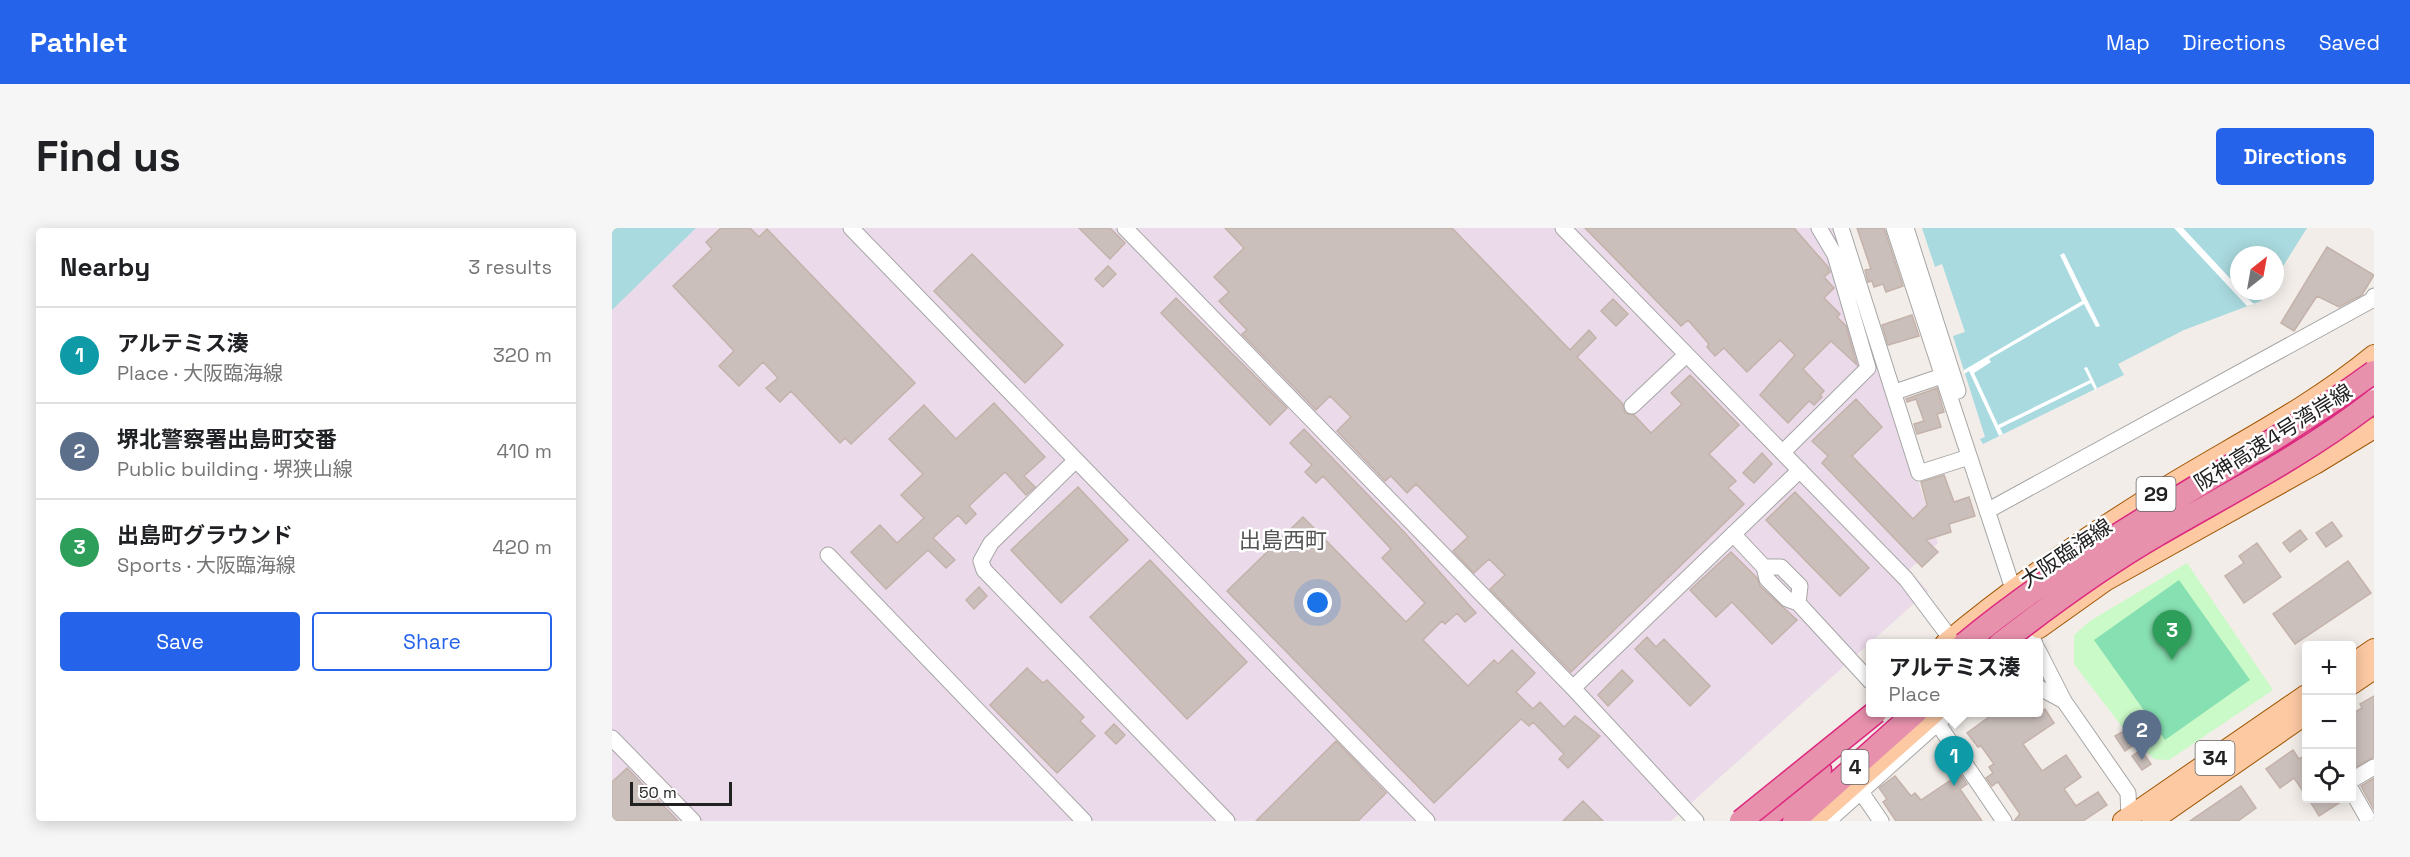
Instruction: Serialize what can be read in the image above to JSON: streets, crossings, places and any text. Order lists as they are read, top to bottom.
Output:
{
  "streets": {
    "highway": ["阪神高速4号湾岸線", "4"],
    "main road": ["29", "大阪臨海線", "34"]
  },
  "districts": ["出島西町"],
  "scale_bar": "50 m",
  "north": "top right",
  "page": {
    "header": "Pathlet",
    "nav": ["Map", "Directions", "Saved"],
    "buttons": [
      "Directions",
      ["Save", "Share"]
    ],
    "title": "Find us",
    "heading": ["Nearby", "3 results"],
    "list": [
      {
        "mark": "1",
        "name": "アルテミス湊",
        "note": "Place · 大阪臨海線",
        "value": "320 m"
      },
      {
        "mark": "2",
        "name": "堺北警察署出島町交番",
        "note": "Public building · 堺狭山線",
        "value": "410 m"
      },
      {
        "mark": "3",
        "name": "出島町グラウンド",
        "note": "Sports · 大阪臨海線",
        "value": "420 m"
      }
    ],
    "pins": ["3", "2", "1"],
    "popup": ["アルテミス湊", "Place"],
    "map_buttons": ["+", "−"],
    "scale": "50 m"
  }
}
